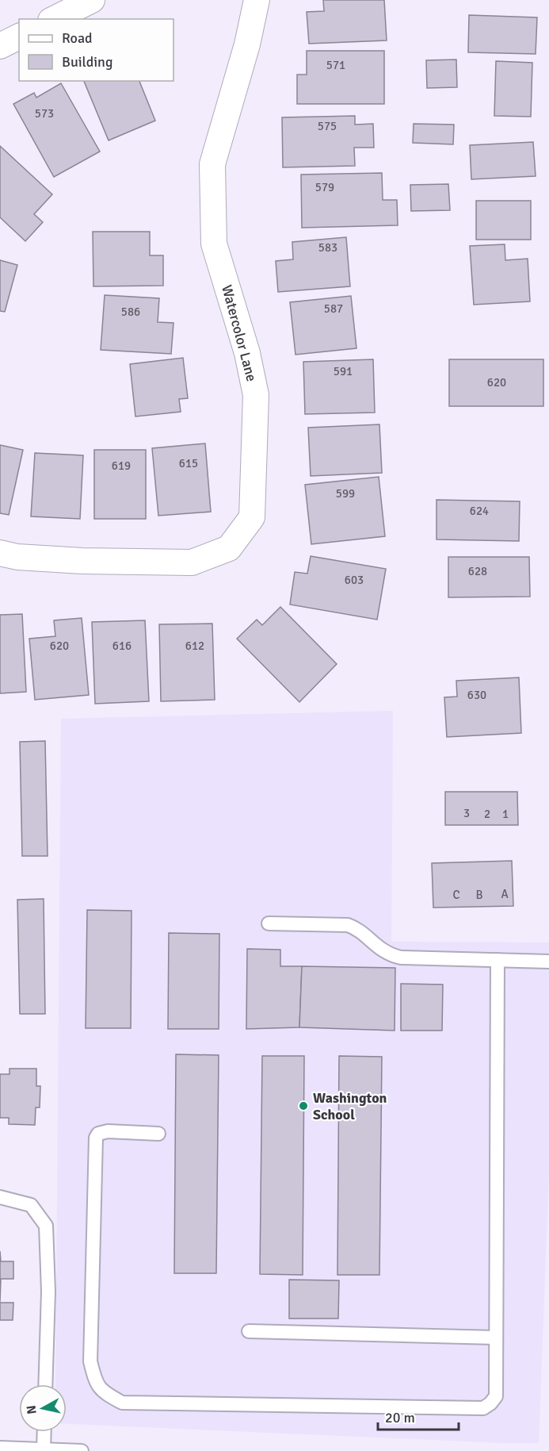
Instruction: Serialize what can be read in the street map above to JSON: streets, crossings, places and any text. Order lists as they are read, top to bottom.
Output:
{
  "streets": {
    "street": ["Watercolor Lane"]
  },
  "places": ["Washington School"],
  "house_numbers": [
    "571",
    "573",
    "575",
    "579",
    "583",
    "587",
    "586",
    "591",
    "620",
    "615",
    "619",
    "599",
    "624",
    "628",
    "603",
    "620",
    "616",
    "612",
    "630",
    "3",
    "2",
    "1",
    "A",
    "C",
    "B"
  ],
  "legend": ["Road", "Building"],
  "scale_bar": "20 m",
  "north": "left"
}
